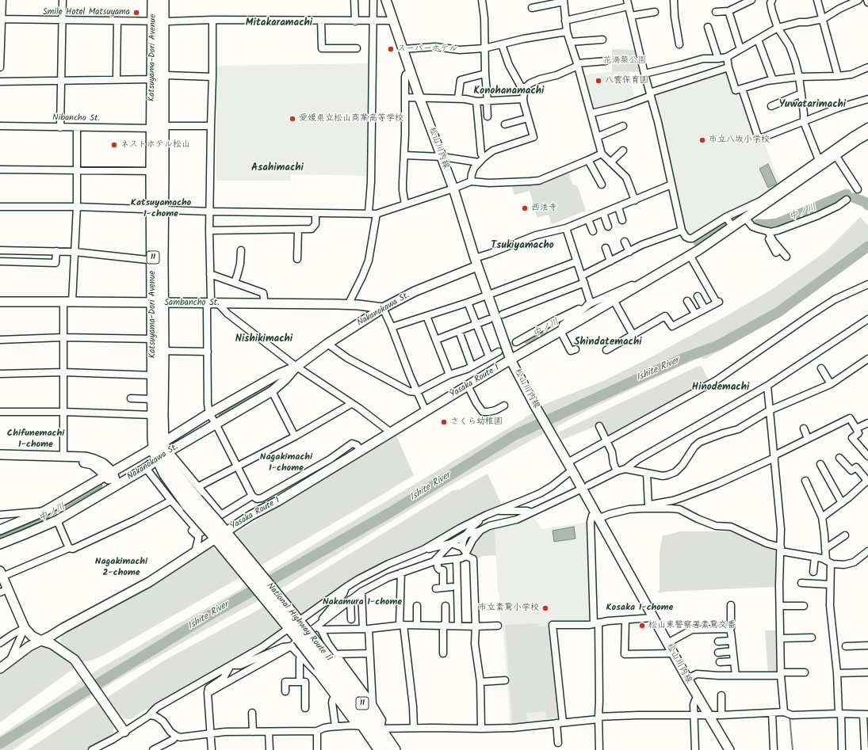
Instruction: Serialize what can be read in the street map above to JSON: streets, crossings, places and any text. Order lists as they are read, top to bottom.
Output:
{
  "streets": {
    "highway": ["Katsuyama-Dori Avenue", "11", "National Highway Route 11"],
    "street": [
      "Nibancho St.",
      "松山川内線",
      "Sambancho St.",
      "Nakanokawa St.",
      "Yasaka Route 1"
    ]
  },
  "crossings": [
    ["Katsuyama-Dori Avenue", "Nibancho St."],
    ["Katsuyama-Dori Avenue", "Sambancho St."],
    ["Katsuyama-Dori Avenue", "Nakanokawa St."],
    ["Katsuyama-Dori Avenue", "National Highway Route 11"],
    ["松山川内線", "Nakanokawa St."],
    ["松山川内線", "Yasaka Route 1"],
    ["Sambancho St.", "Nakanokawa St."],
    ["Yasaka Route 1", "National Highway Route 11"]
  ],
  "districts": [
    "Mitakaramachi",
    "Konohanamachi",
    "Yuwatarimachi",
    "Asahimachi",
    "Katsuyamacho 1-chome",
    "Tsukiyamacho",
    "Nishikimachi",
    "Shindatemachi",
    "Hinodemachi",
    "Chifunemachi 1-chome",
    "Nagakimachi 1-chome",
    "Nagakimachi 2-chome",
    "Nakamura 1-chome",
    "Kosaka 1-chome"
  ],
  "water": ["中ノ川", "Ishite River"],
  "parks": ["花湯築公園"],
  "places": [
    "Smile Hotel Matsuyama",
    "スーパーホテル",
    "八雲保育園",
    "愛媛県立松山商業高等学校",
    "市立八坂小学校",
    "ネストホテル松山",
    "西法寺",
    "さくら幼稚園",
    "市立素鵞小学校",
    "松山東警察署素鵞交番"
  ]
}
